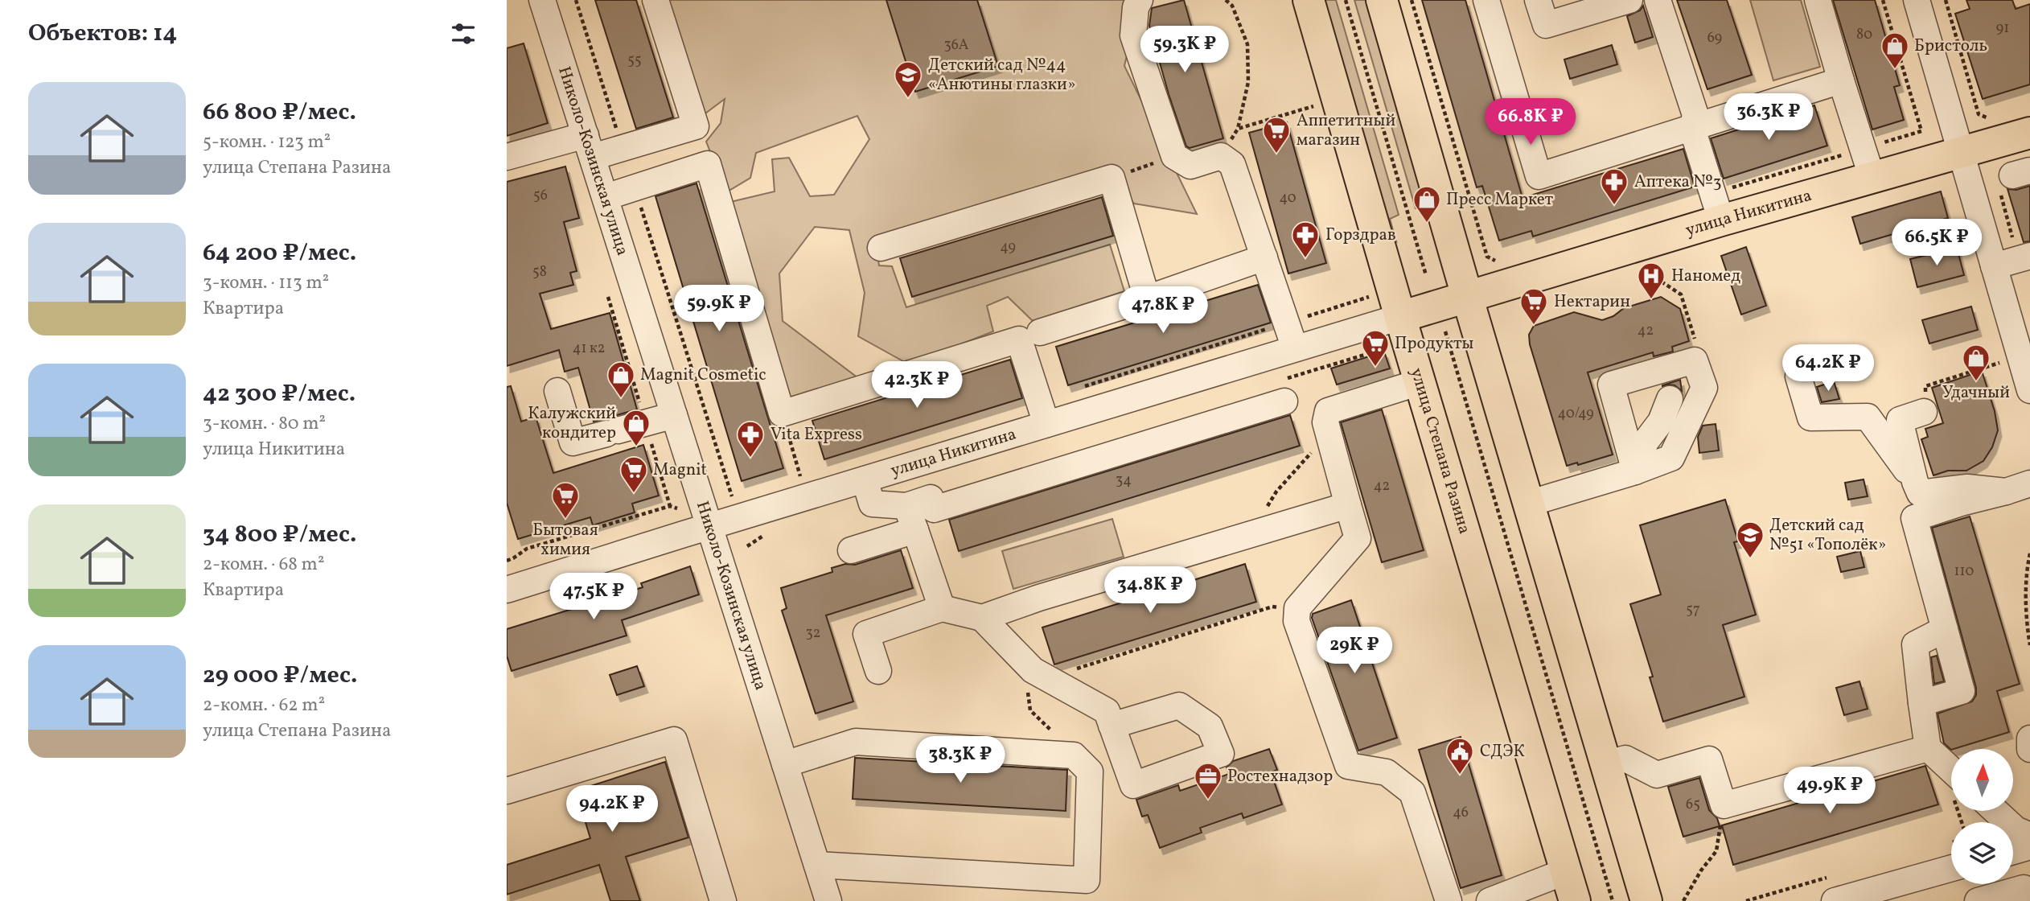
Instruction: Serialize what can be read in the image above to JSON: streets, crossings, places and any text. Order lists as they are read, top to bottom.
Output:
{
  "streets": {
    "main road": ["улица Никитина", "улица Степана Разина"],
    "street": ["Николо-Козинская улица"]
  },
  "crossings": [
    ["Николо-Козинская улица", "улица Никитина"],
    ["улица Никитина", "улица Степана Разина"]
  ],
  "places": {
    "shop": [
      "Бристоль",
      "Пресс Маркет",
      "Удачный",
      "Magnit Cosmetic",
      "Калужский кондитер"
    ],
    "school or university": ["Детский сад №44 «Анютины глазки»", "Детский сад №51 «Тополёк»"],
    "supermarket": [
      "Аппетитный магазин",
      "Нектарин",
      "Продукты",
      "Magnit",
      "Бытовая химия"
    ],
    "pharmacy": ["Аптека №3", "Горздрав", "Vita Express"],
    "hospital": ["Наномед"],
    "public building": ["СДЭК"],
    "office": ["Ростехнадзор"]
  },
  "house_numbers": [
    "91",
    "80",
    "69",
    "36А",
    "55",
    "56",
    "40",
    "49",
    "58",
    "42",
    "41 к2",
    "40/49",
    "34",
    "42",
    "110",
    "57",
    "32",
    "65",
    "46"
  ],
  "north": "top",
  "page": {
    "heading": "Объектов: 14",
    "price": [
      "59.3K ₽",
      "36.3K ₽",
      "66.8K ₽",
      "66.5K ₽",
      "59.9K ₽",
      "47.8K ₽",
      "64.2K ₽",
      "42.3K ₽",
      "34.8K ₽",
      "47.5K ₽",
      "29K ₽",
      "38.3K ₽",
      "49.9K ₽",
      "94.2K ₽"
    ],
    "list": [
      {
        "name": "66 800 ₽/мес.",
        "note": "5-комн. · 123 m² · улица Степана Разина"
      },
      {
        "name": "64 200 ₽/мес.",
        "note": "3-комн. · 113 m² · Квартира"
      },
      {
        "name": "42 300 ₽/мес.",
        "note": "3-комн. · 80 m² · улица Никитина"
      },
      {
        "name": "34 800 ₽/мес.",
        "note": "2-комн. · 68 m² · Квартира"
      },
      {
        "name": "29 000 ₽/мес.",
        "note": "2-комн. · 62 m² · улица Степана Разина"
      }
    ]
  }
}
